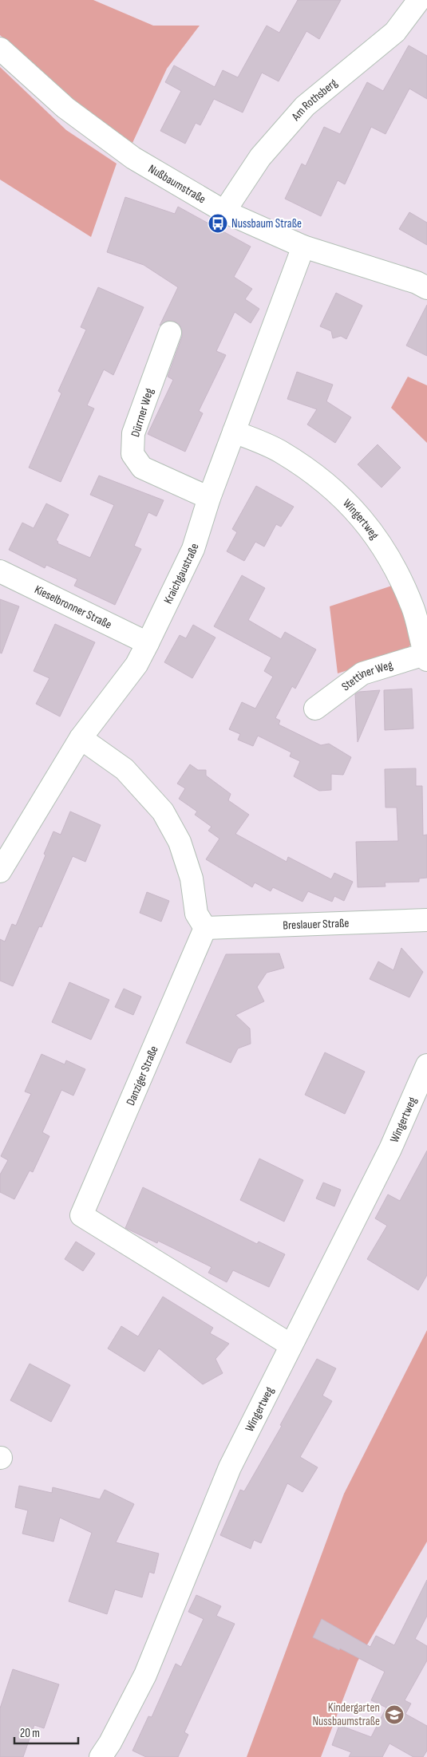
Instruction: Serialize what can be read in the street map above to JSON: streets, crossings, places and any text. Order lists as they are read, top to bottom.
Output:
{
  "streets": {
    "street": [
      "Am Rothsberg",
      "Nußbaumstraße",
      "Dürrner Weg",
      "Wingertweg",
      "Kraichgaustraße",
      "Kieselbronner Straße",
      "Stettiner Weg",
      "Breslauer Straße",
      "Danziger Straße"
    ]
  },
  "crossings": [
    ["Am Rothsberg", "Nußbaumstraße"],
    ["Nußbaumstraße", "Kraichgaustraße"],
    ["Dürrner Weg", "Kraichgaustraße"],
    ["Wingertweg", "Kraichgaustraße"],
    ["Wingertweg", "Stettiner Weg"],
    ["Wingertweg", "Danziger Straße"],
    ["Kraichgaustraße", "Kieselbronner Straße"],
    ["Breslauer Straße", "Danziger Straße"]
  ],
  "places": {
    "bus stop": ["Nussbaum Straße"],
    "school or university": ["Kindergarten Nussbaumstraße"]
  },
  "scale_bar": "20 m"
}
